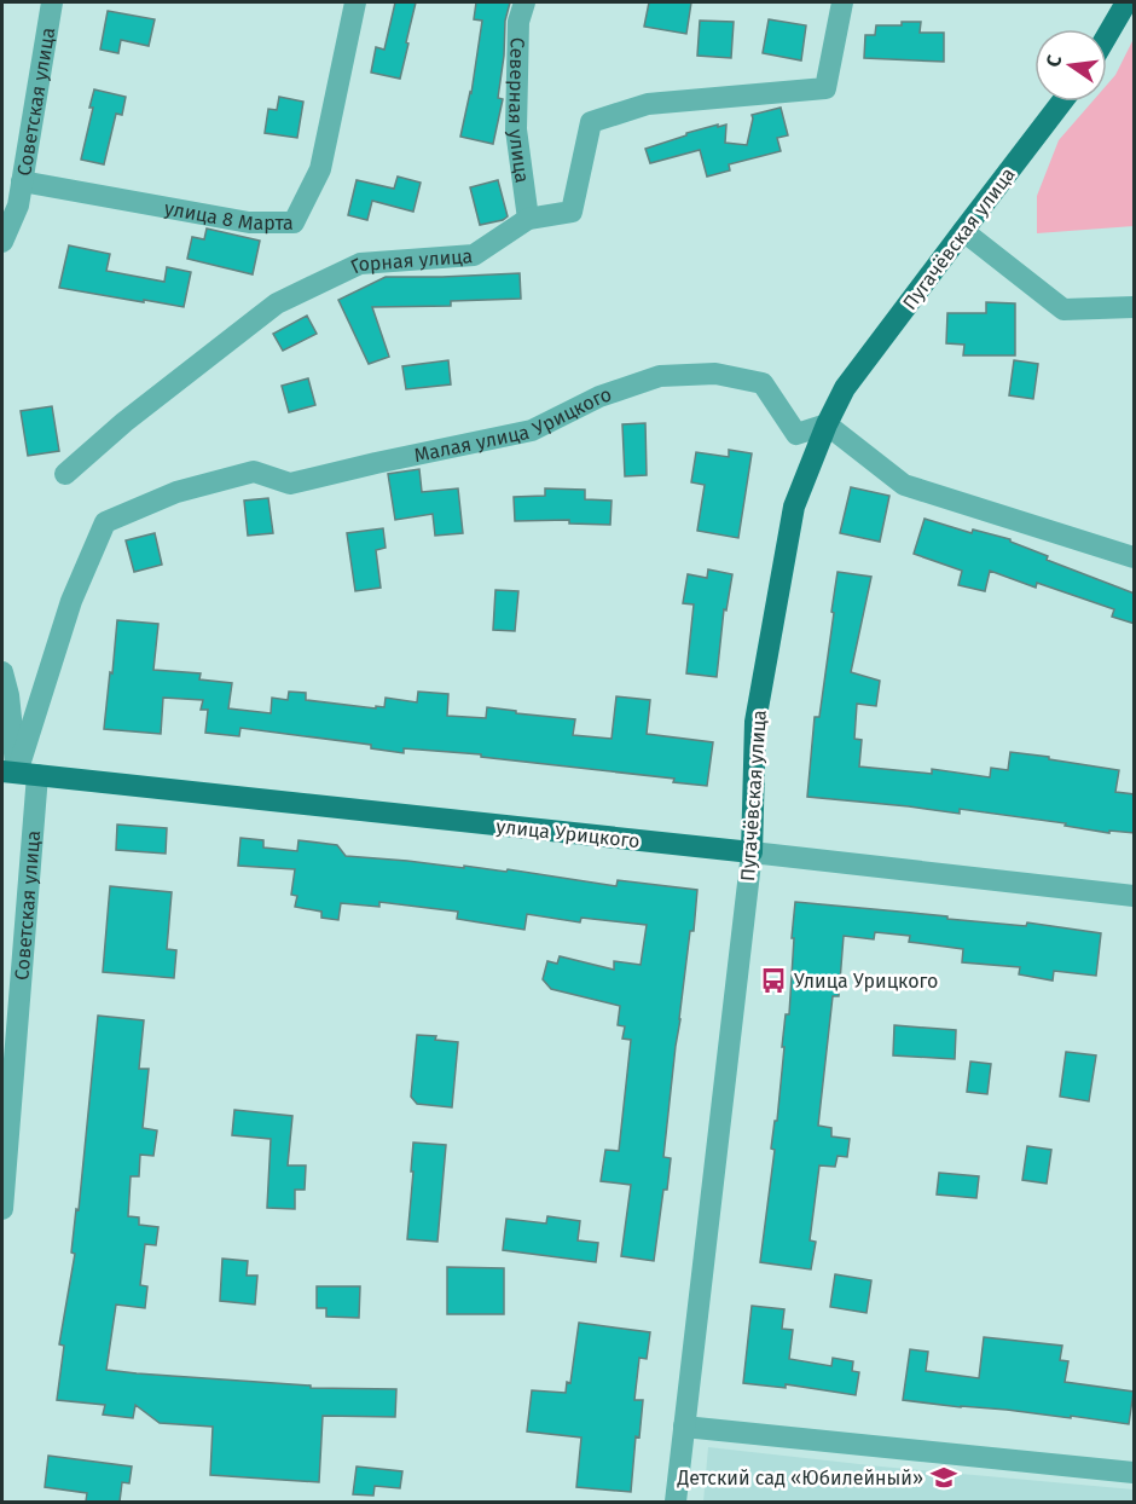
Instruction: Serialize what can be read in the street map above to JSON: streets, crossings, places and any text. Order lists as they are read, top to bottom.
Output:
{
  "streets": {
    "main road": ["Пугачёвская улица", "улица Урицкого"],
    "street": [
      "Советская улица",
      "Северная улица",
      "улица 8 Марта",
      "Горная улица",
      "Малая улица Урицкого"
    ]
  },
  "crossings": [
    ["Советская улица", "улица 8 Марта"],
    ["Советская улица", "Малая улица Урицкого"],
    ["Советская улица", "улица Урицкого"],
    ["Северная улица", "Горная улица"],
    ["Пугачёвская улица", "Малая улица Урицкого"],
    ["Пугачёвская улица", "улица Урицкого"],
    ["Малая улица Урицкого", "улица Урицкого"]
  ],
  "places": {
    "bus stop": ["Улица Урицкого"],
    "school or university": ["Детский сад «Юбилейный»"]
  },
  "north": "left"
}
